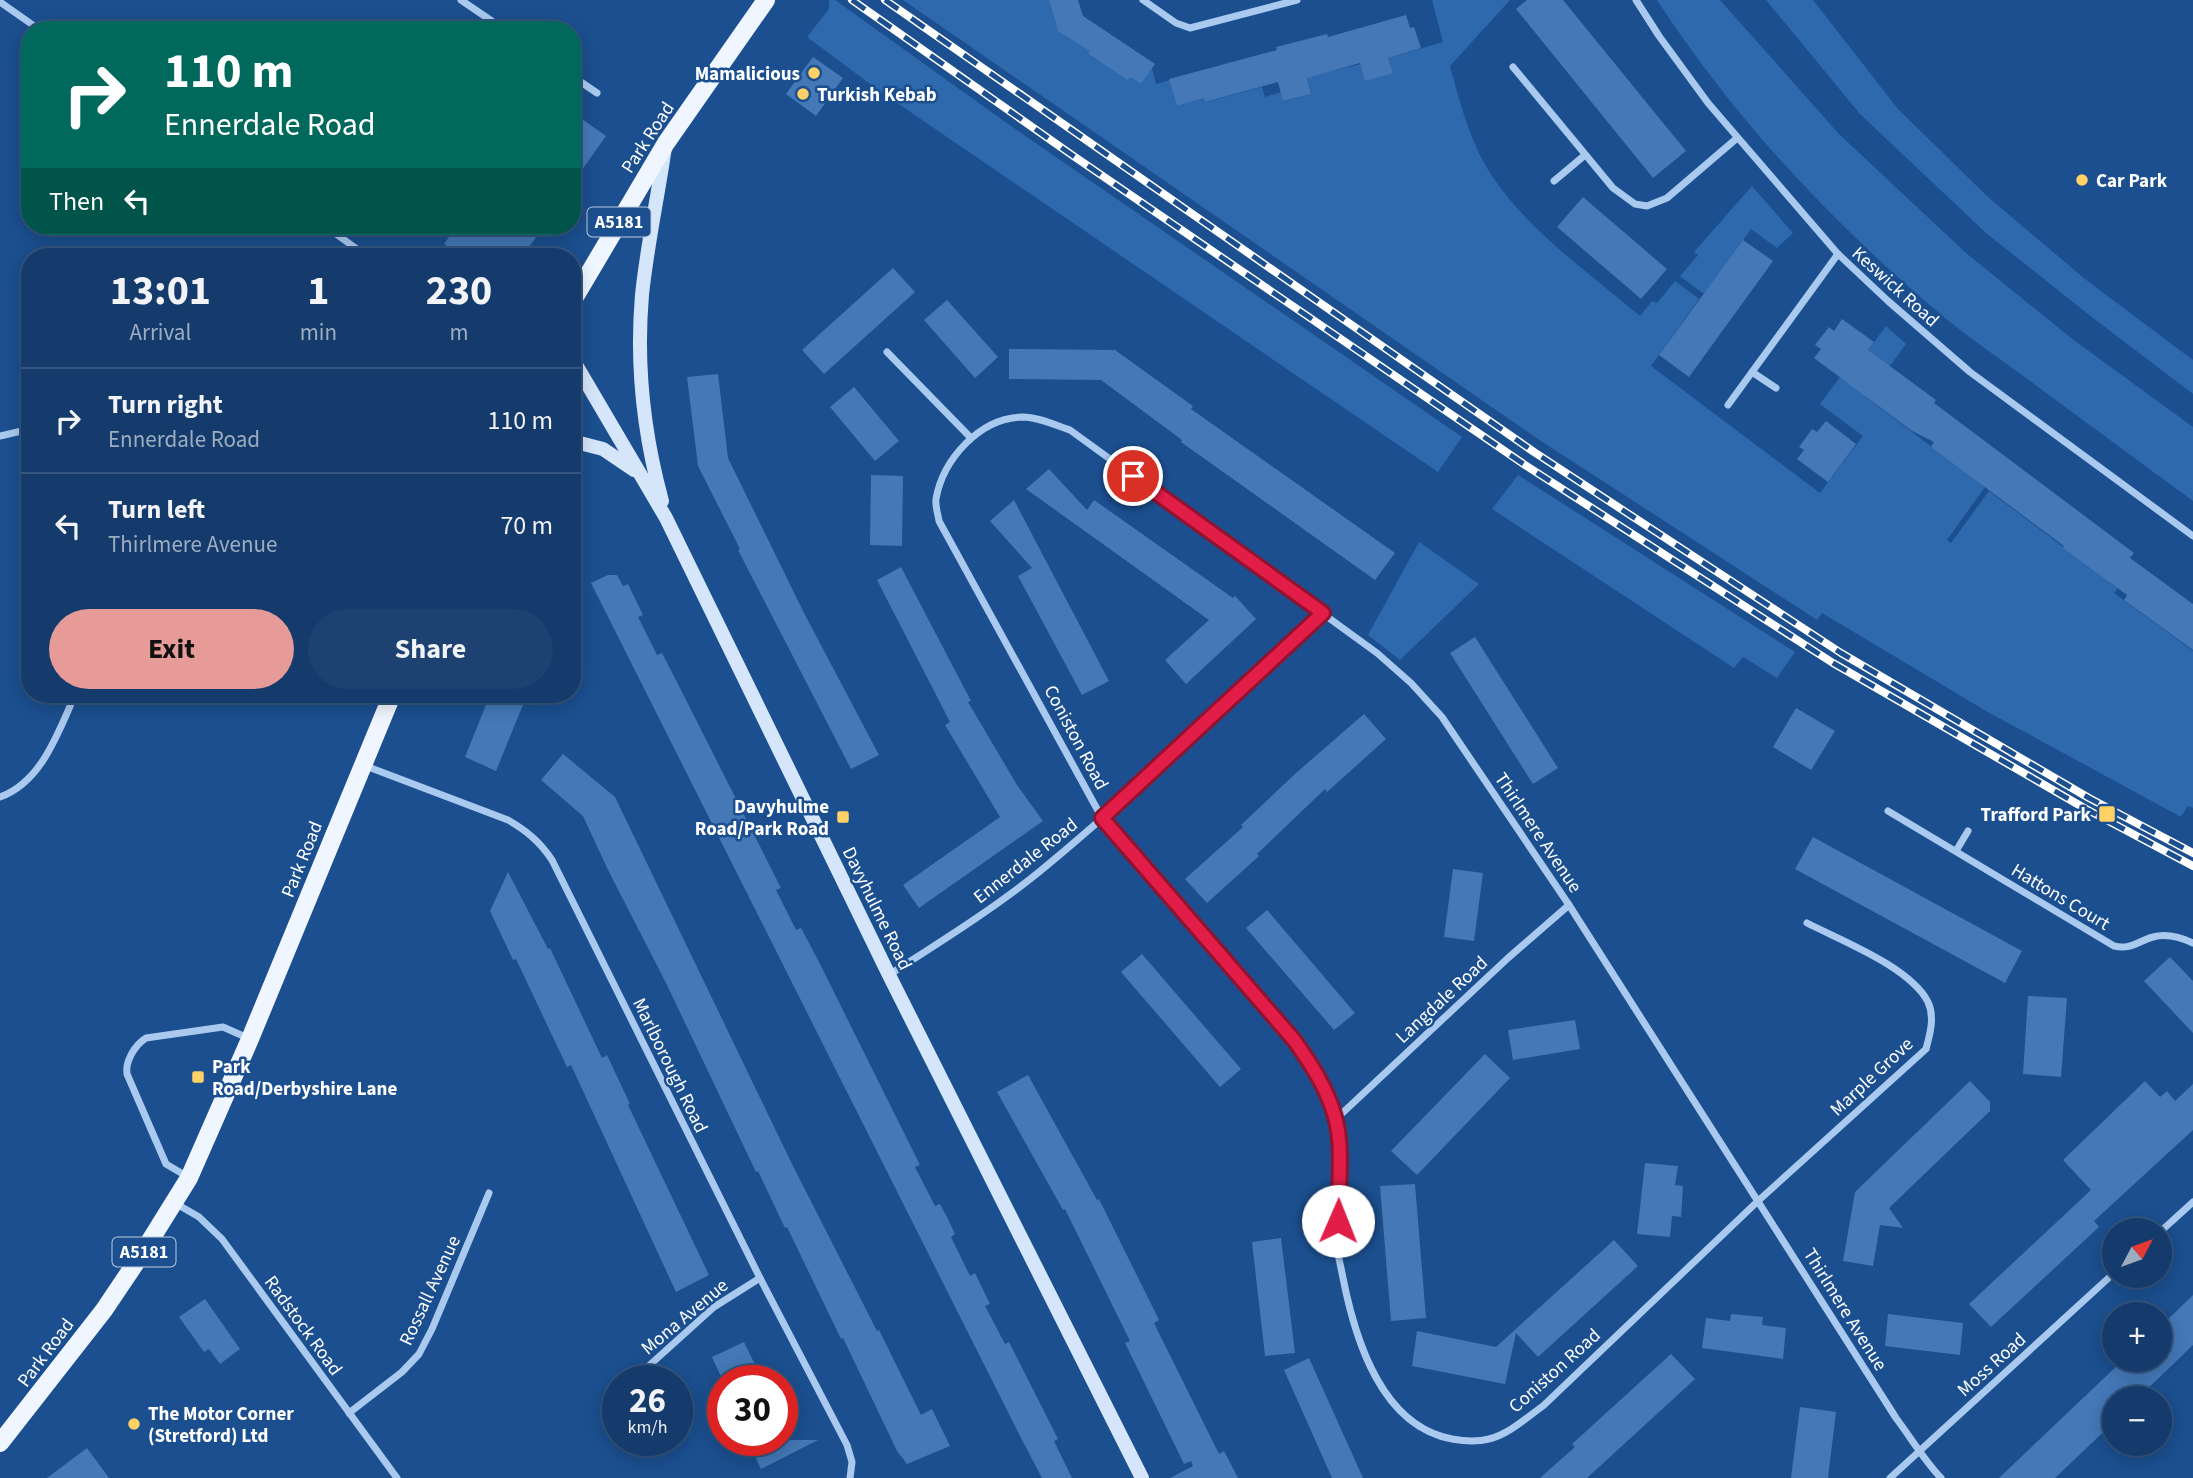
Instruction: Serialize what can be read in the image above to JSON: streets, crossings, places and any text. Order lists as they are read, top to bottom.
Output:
{
  "streets": {
    "main road": ["Park Road", "A5181"],
    "street": [
      "Keswick Road",
      "Coniston Road",
      "Thirlmere Avenue",
      "Ennerdale Road",
      "Hattons Court",
      "Davyhulme Road",
      "Langdale Road",
      "Marlborough Road",
      "Marple Grove",
      "Rossall Avenue",
      "Mona Avenue",
      "Radstock Road",
      "Moss Road"
    ]
  },
  "crossings": [
    ["Park Road", "Marlborough Road"],
    ["Park Road", "Radstock Road"],
    ["Coniston Road", "Thirlmere Avenue"],
    ["Coniston Road", "Ennerdale Road"],
    ["Coniston Road", "Langdale Road"],
    ["Coniston Road", "Marple Grove"],
    ["Thirlmere Avenue", "Ennerdale Road"],
    ["Thirlmere Avenue", "Langdale Road"],
    ["Thirlmere Avenue", "Marple Grove"],
    ["Thirlmere Avenue", "Moss Road"],
    ["Ennerdale Road", "Davyhulme Road"],
    ["Marlborough Road", "Mona Avenue"],
    ["Rossall Avenue", "Radstock Road"]
  ],
  "places": {
    "other": [
      "Mamalicious",
      "Turkish Kebab",
      "Car Park",
      "The Motor Corner (Stretford) Ltd"
    ],
    "transit": ["Trafford Park", "Davyhulme Road/Park Road", "Park Road/Derbyshire Lane"]
  },
  "north": "top right",
  "page": {
    "turn": ["110 m", "Ennerdale Road"],
    "then": "Then",
    "eta": [
      "13:01",
      "Arrival",
      "1",
      "min",
      "230",
      "m"
    ],
    "list": [
      {
        "name": "Turn right",
        "note": "Ennerdale Road",
        "value": "110 m"
      },
      {
        "name": "Turn left",
        "note": "Thirlmere Avenue",
        "value": "70 m"
      }
    ],
    "buttons": ["Exit", "Share"],
    "map_buttons": ["+", "−"],
    "speed": "26 km/h",
    "limit": "30"
  }
}
